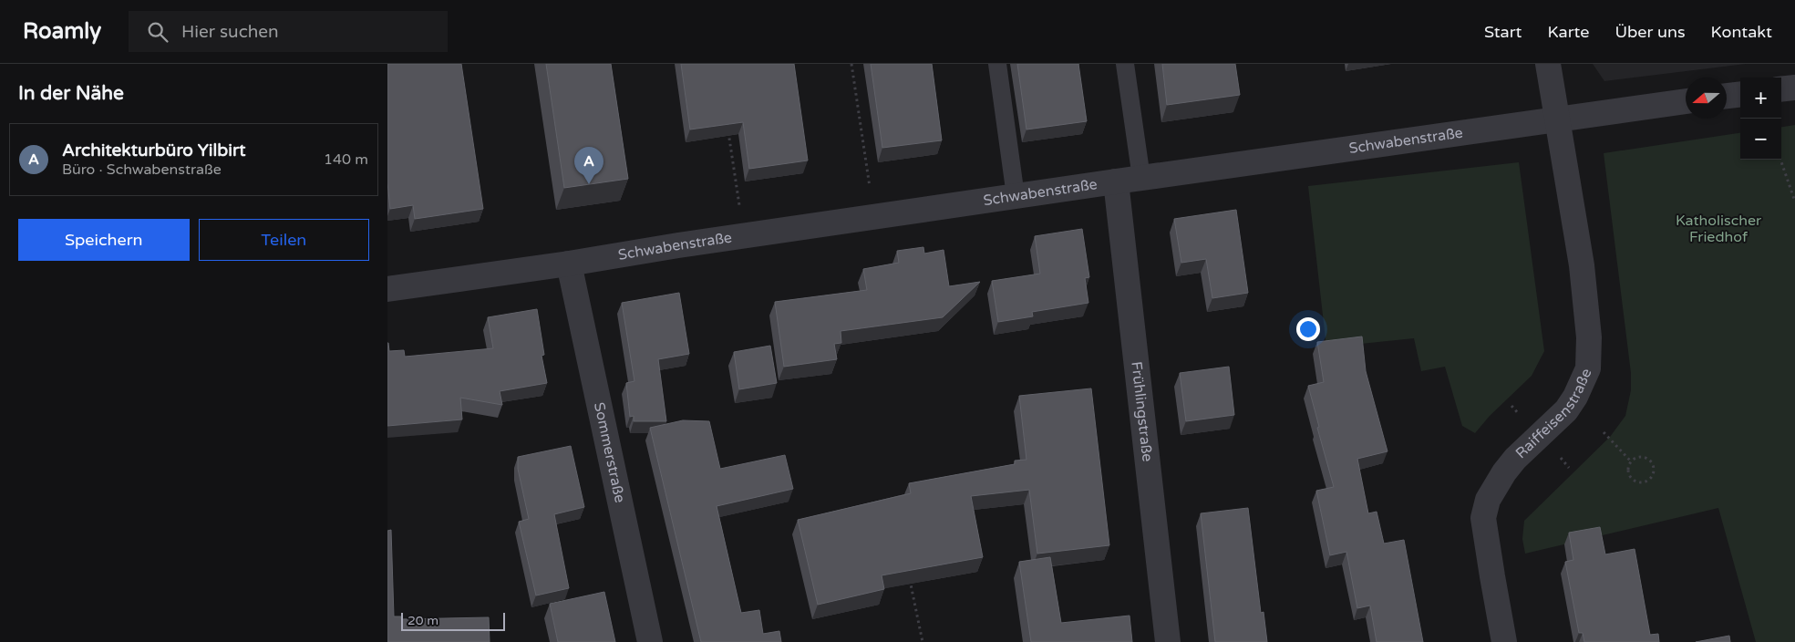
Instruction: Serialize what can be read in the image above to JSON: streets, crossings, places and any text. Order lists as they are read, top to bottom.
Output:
{
  "streets": {
    "street": [
      "Schwabenstraße",
      "Frühlingstraße",
      "Raiffeisenstraße",
      "Sommerstraße"
    ]
  },
  "crossings": [
    ["Schwabenstraße", "Frühlingstraße"],
    ["Schwabenstraße", "Raiffeisenstraße"],
    ["Schwabenstraße", "Sommerstraße"]
  ],
  "parks": ["Katholischer Friedhof"],
  "scale_bar": "20 m",
  "north": "left",
  "page": {
    "header": "Roamly",
    "search": "Hier suchen",
    "nav": [
      "Start",
      "Karte",
      "Über uns",
      "Kontakt"
    ],
    "heading": "In der Nähe",
    "map_buttons": ["+", "−"],
    "list": [
      {
        "mark": "A",
        "name": "Architekturbüro Yilbirt",
        "note": "Büro · Schwabenstraße",
        "value": "140 m"
      }
    ],
    "pins": "A",
    "buttons": ["Speichern", "Teilen"],
    "scale": "20 m"
  }
}
